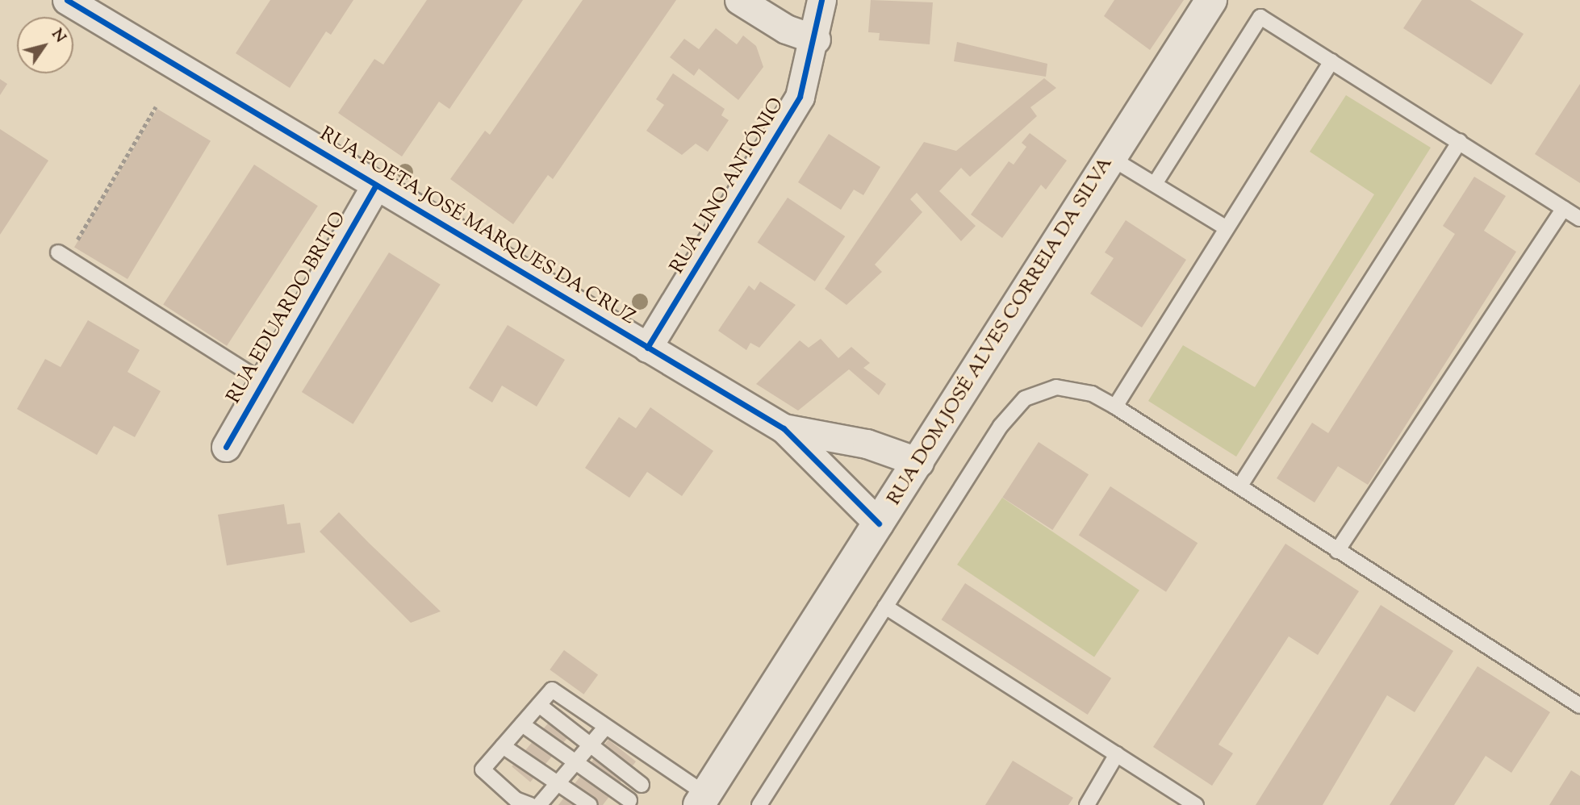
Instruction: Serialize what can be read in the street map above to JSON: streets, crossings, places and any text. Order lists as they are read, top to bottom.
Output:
{
  "streets": {
    "main road": ["RUA DOM JOSÉ ALVES CORREIA DA SILVA"],
    "street": ["RUA LINO ANTÓNIO", "RUA POETA JOSÉ MARQUES DA CRUZ", "RUA EDUARDO BRITO"]
  },
  "crossings": [
    ["RUA LINO ANTÓNIO", "RUA POETA JOSÉ MARQUES DA CRUZ"],
    ["RUA POETA JOSÉ MARQUES DA CRUZ", "RUA EDUARDO BRITO"],
    ["RUA POETA JOSÉ MARQUES DA CRUZ", "RUA DOM JOSÉ ALVES CORREIA DA SILVA"]
  ],
  "north": "top right"
}
